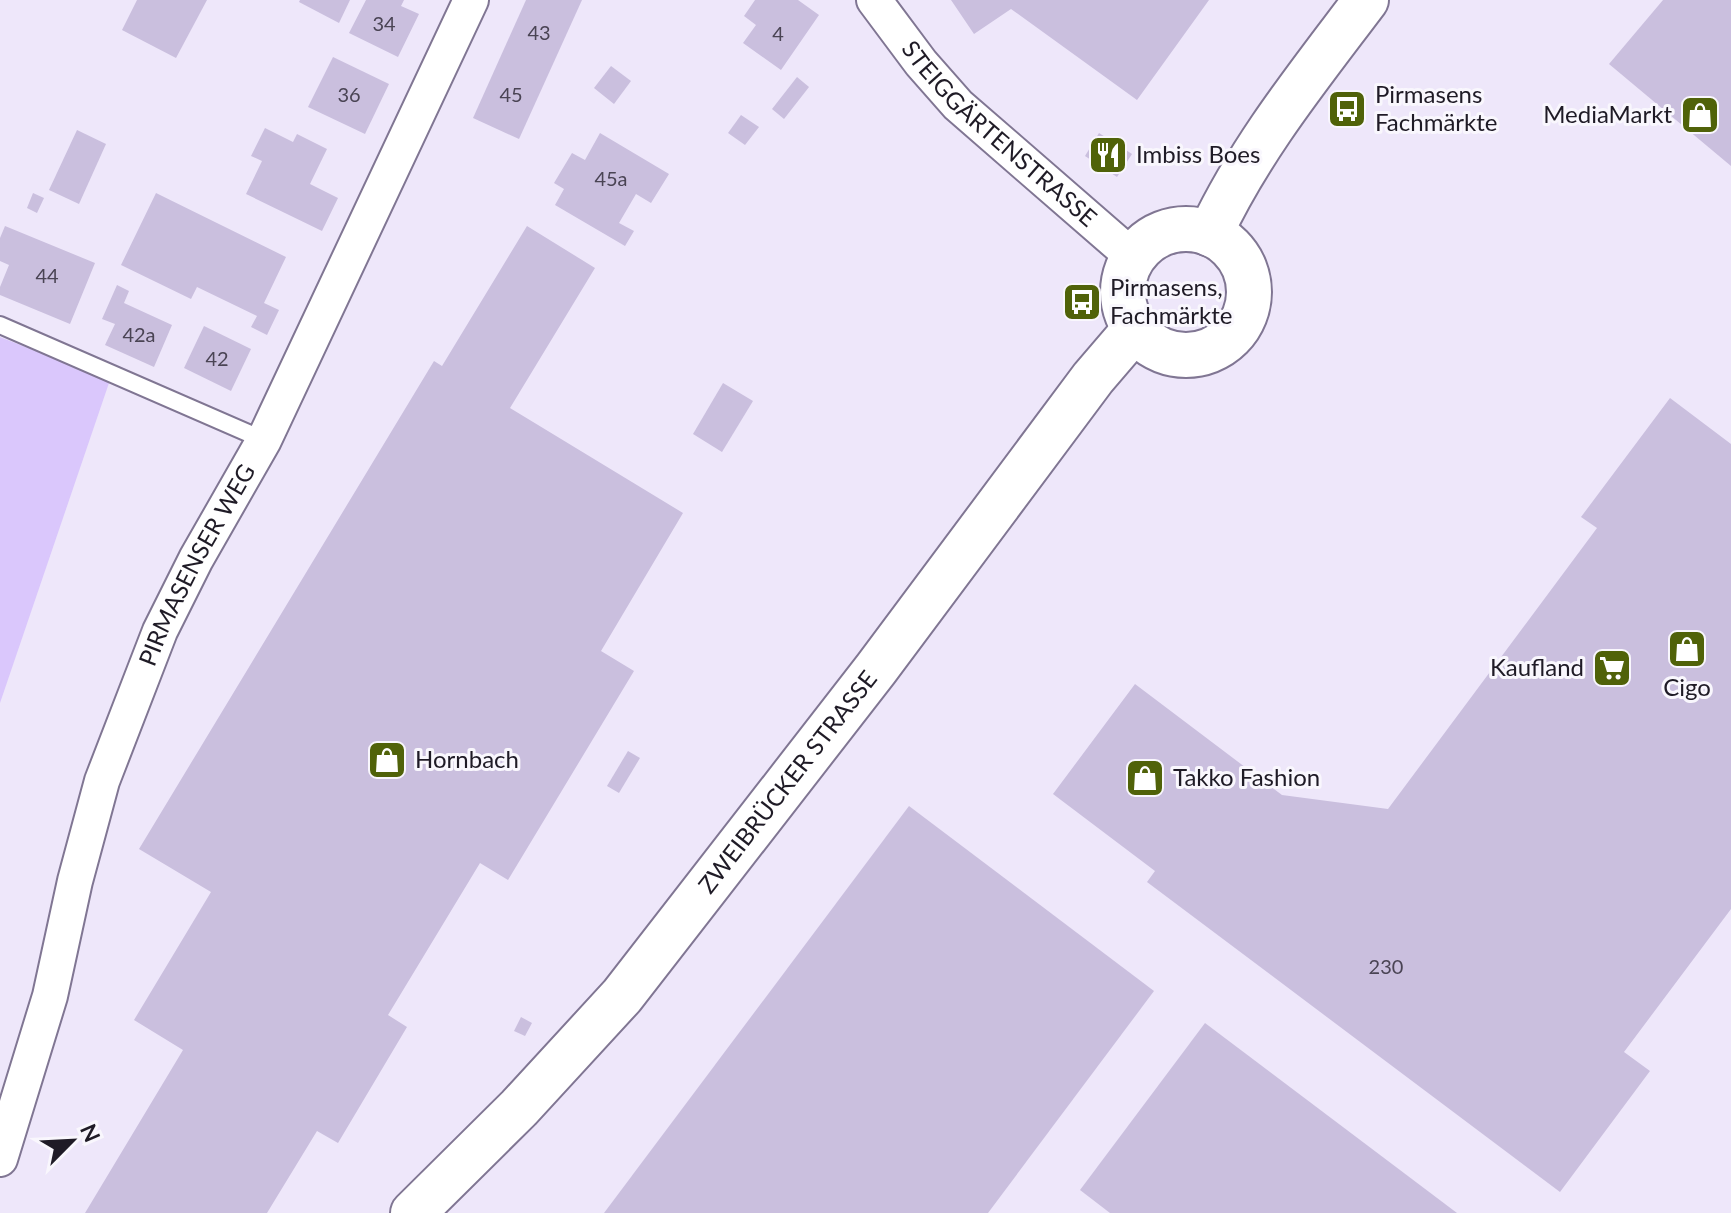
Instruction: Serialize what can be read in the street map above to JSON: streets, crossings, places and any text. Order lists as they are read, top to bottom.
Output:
{
  "streets": {
    "street": ["STEIGGÄRTENSTRASSE", "PIRMASENSER WEG", "ZWEIBRÜCKER STRASSE"]
  },
  "crossings": [
    ["STEIGGÄRTENSTRASSE", "ZWEIBRÜCKER STRASSE"]
  ],
  "places": {
    "bus stop": ["Pirmasens Fachmärkte", "Pirmasens, Fachmärkte"],
    "shop": [
      "MediaMarkt",
      "Cigo",
      "Hornbach",
      "Takko Fashion"
    ],
    "restaurant": ["Imbiss Boes"],
    "supermarket": ["Kaufland"]
  },
  "house_numbers": [
    "34",
    "43",
    "4",
    "36",
    "45",
    "45a",
    "44",
    "42a",
    "42",
    "230"
  ],
  "north": "top right"
}
